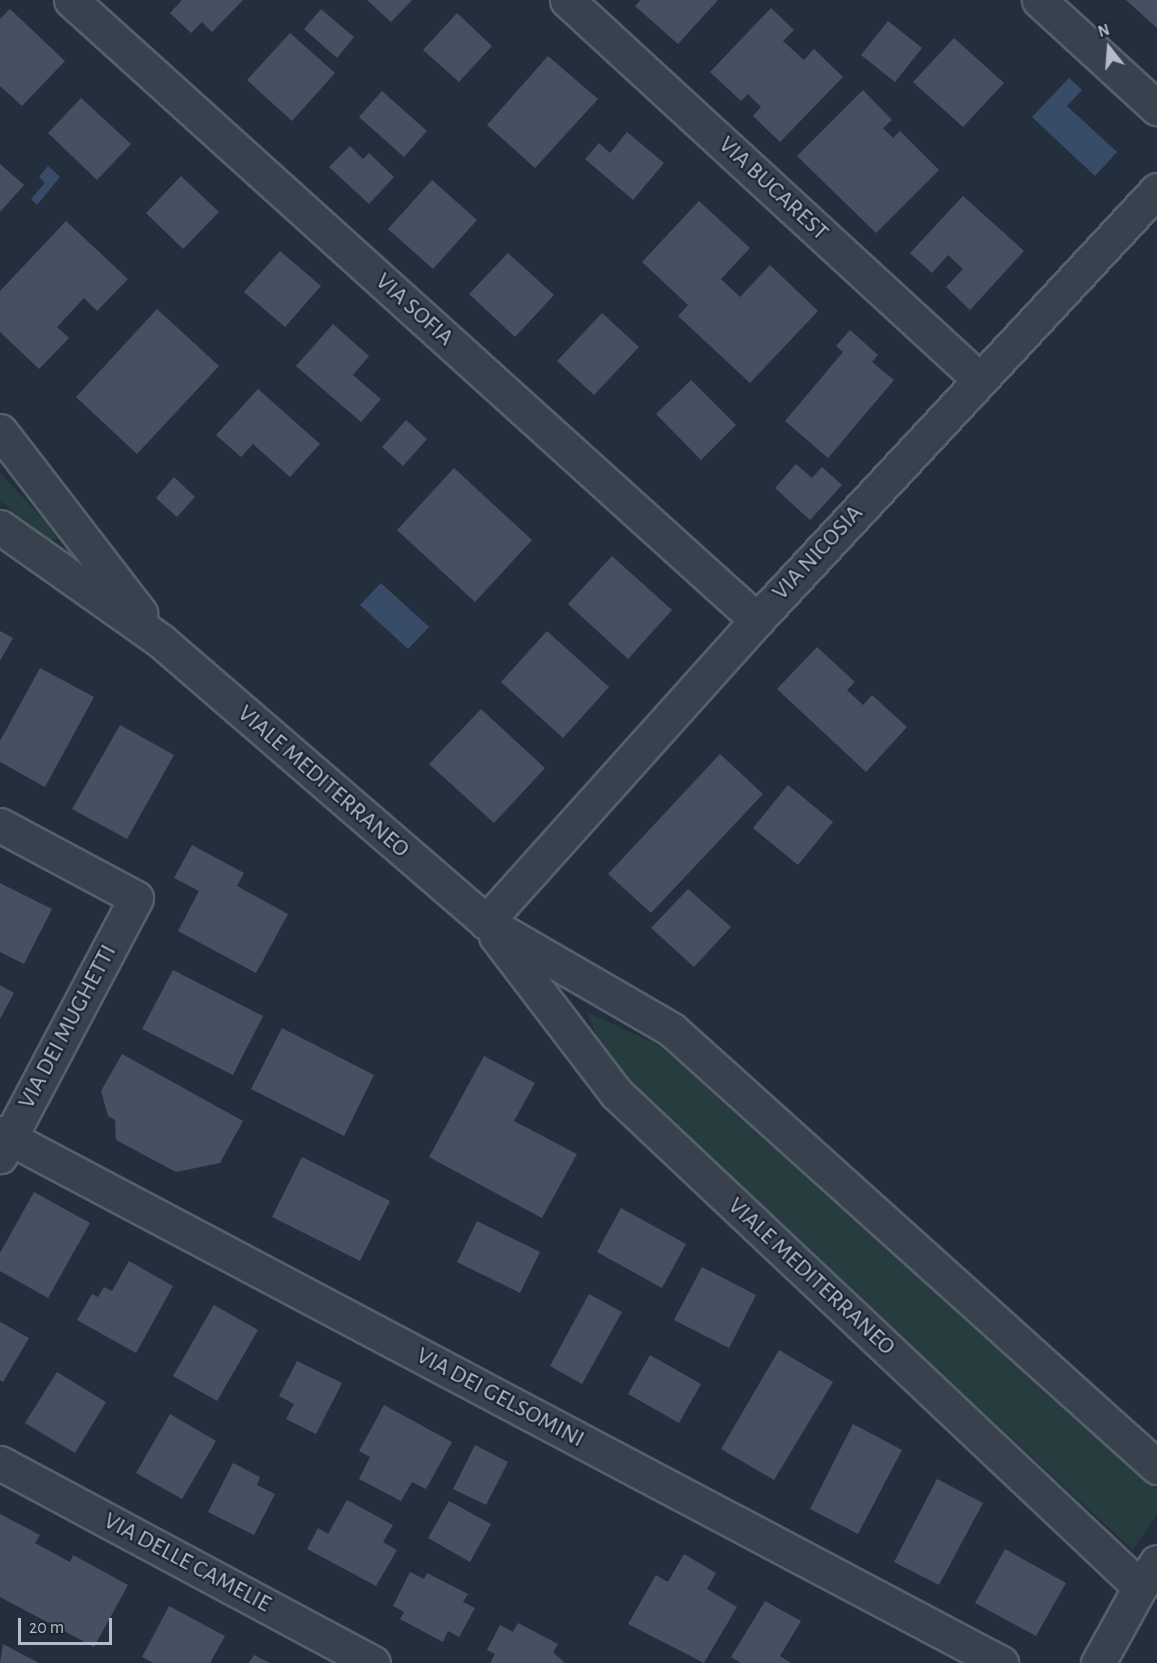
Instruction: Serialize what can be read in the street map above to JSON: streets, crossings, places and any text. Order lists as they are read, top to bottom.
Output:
{
  "streets": {
    "street": [
      "VIA BUCAREST",
      "VIA SOFIA",
      "VIA NICOSIA",
      "VIALE MEDITERRANEO",
      "VIA DEI MUGHETTI",
      "VIA DEI GELSOMINI",
      "VIA DELLE CAMELIE"
    ]
  },
  "crossings": [
    ["VIA BUCAREST", "VIA NICOSIA"],
    ["VIA SOFIA", "VIA NICOSIA"],
    ["VIA NICOSIA", "VIALE MEDITERRANEO"],
    ["VIA DEI MUGHETTI", "VIA DEI GELSOMINI"]
  ],
  "scale_bar": "20 m",
  "north": "top"
}
